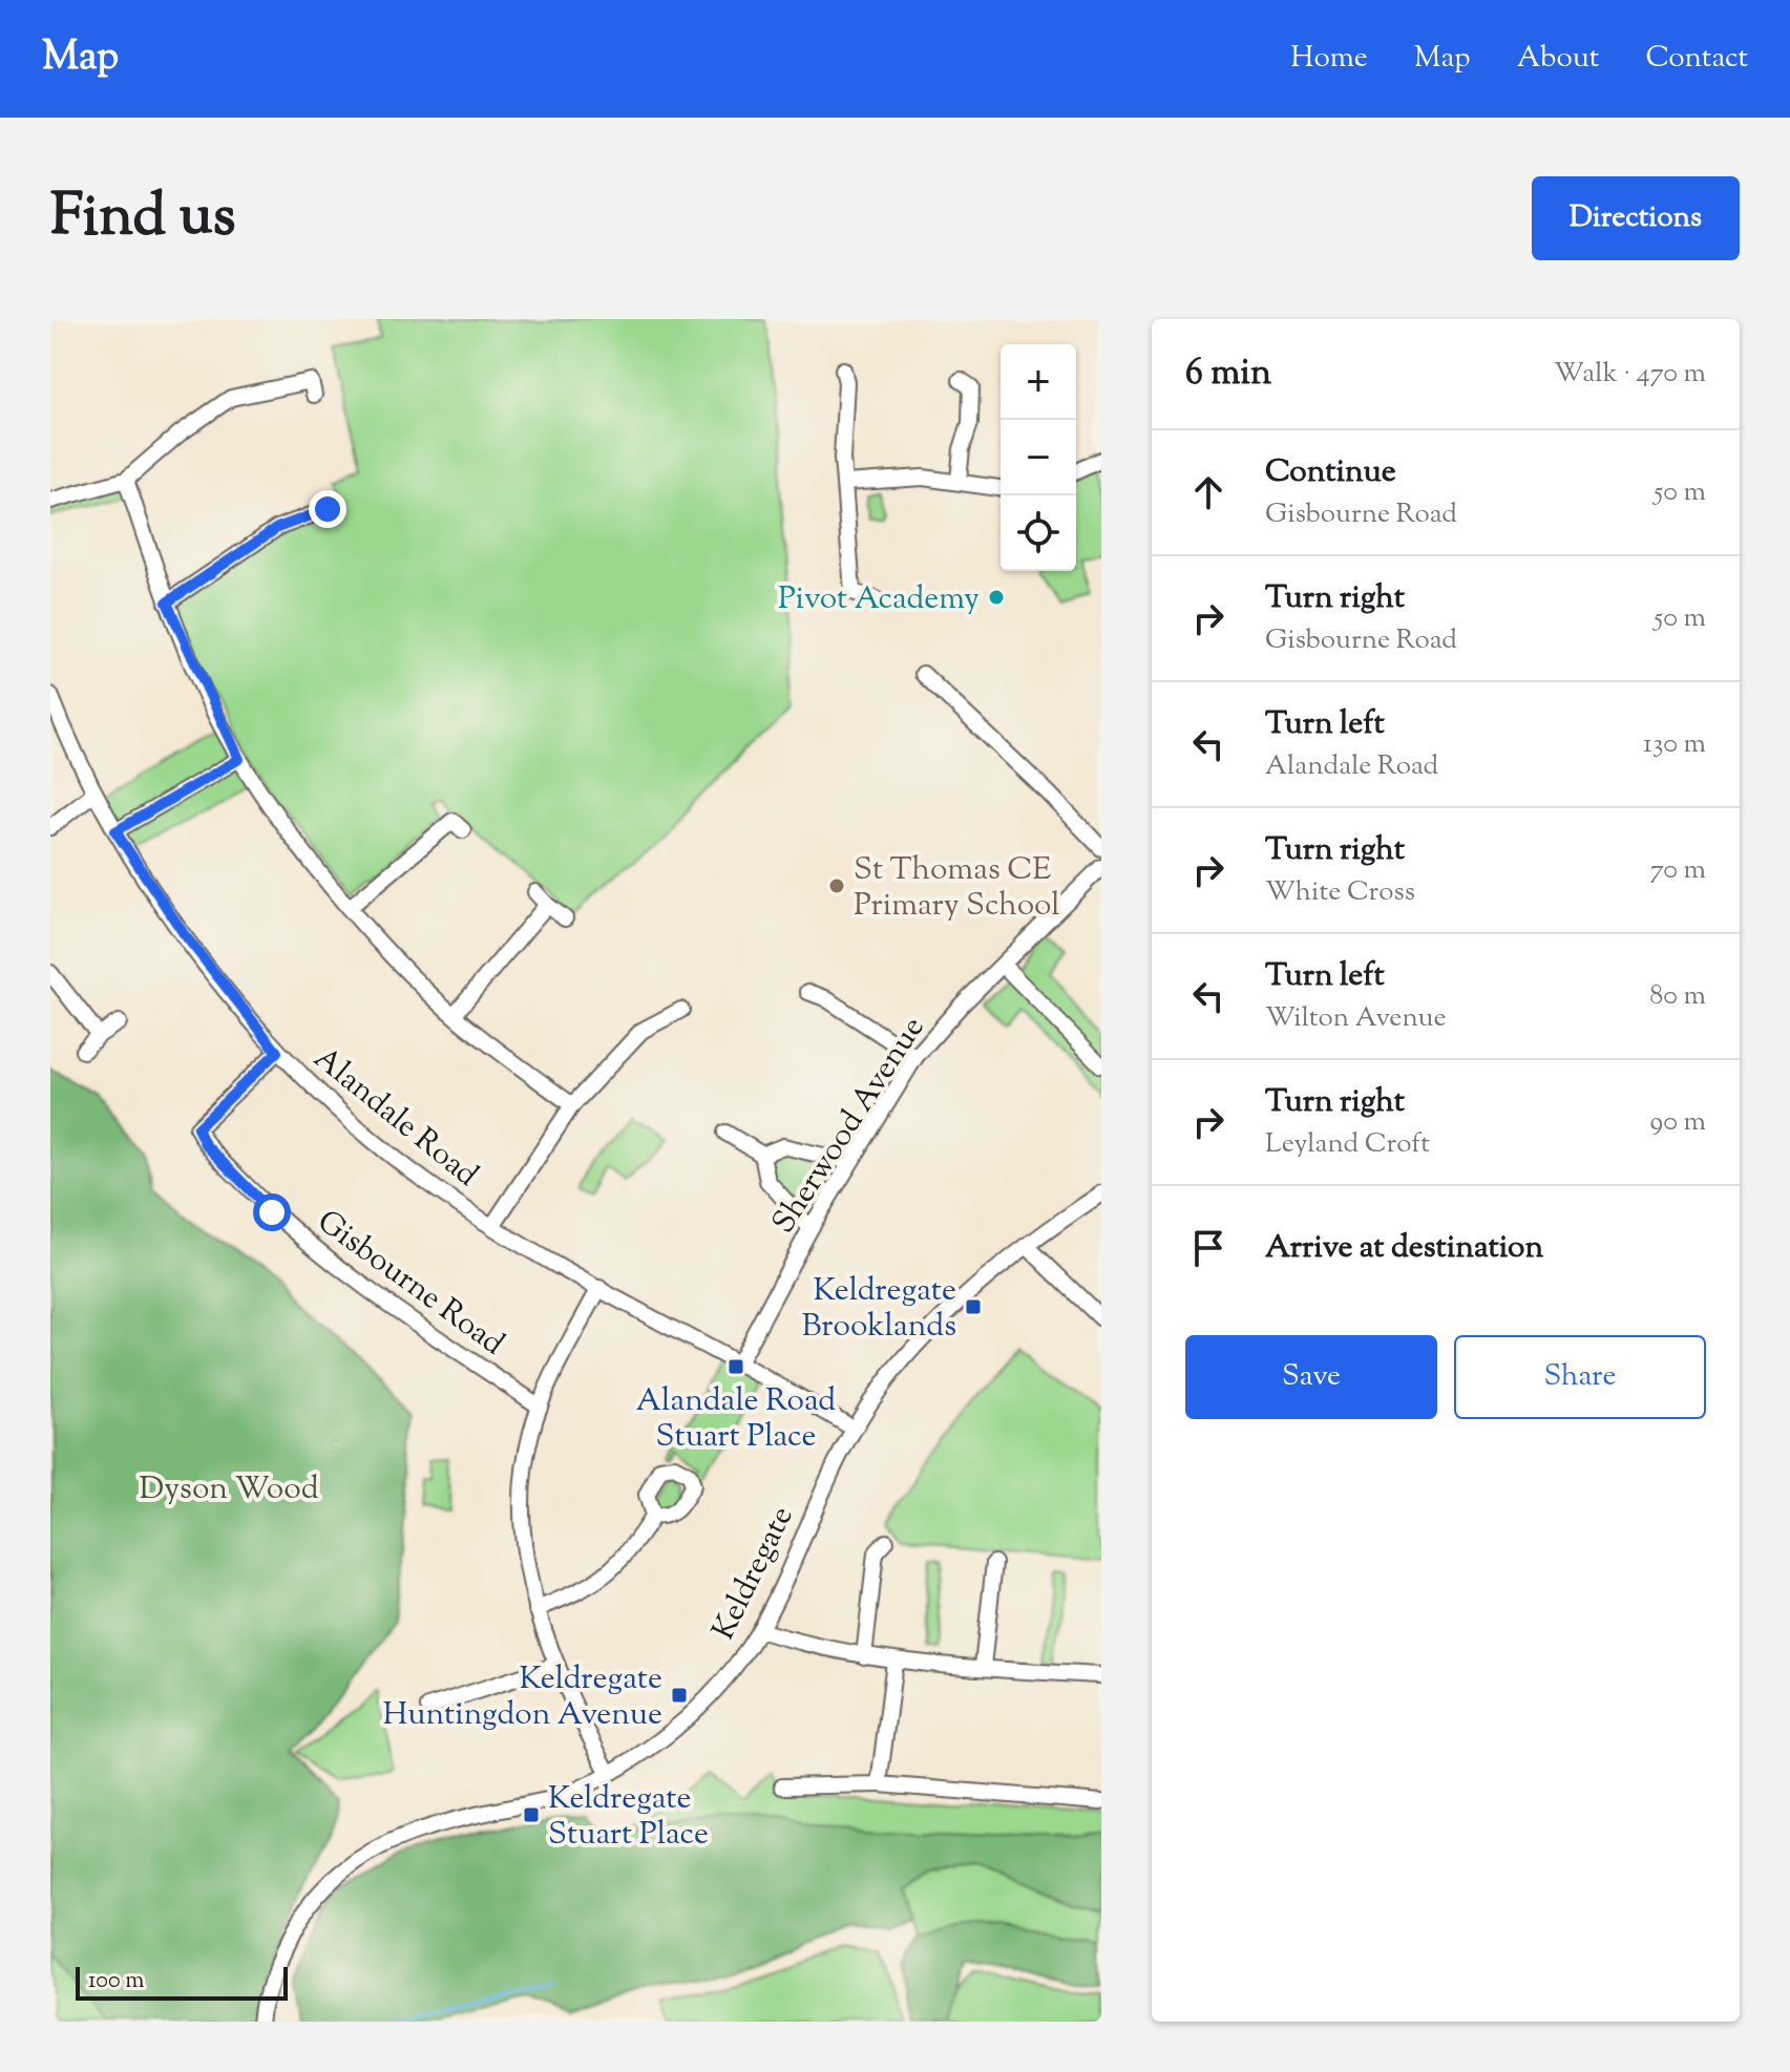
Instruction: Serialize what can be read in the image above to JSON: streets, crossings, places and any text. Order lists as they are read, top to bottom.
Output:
{
  "streets": {
    "street": [
      "Alandale Road",
      "Sherwood Avenue",
      "Gisbourne Road",
      "Keldregate"
    ]
  },
  "crossings": [
    ["Alandale Road", "Sherwood Avenue"],
    ["Alandale Road", "Gisbourne Road"],
    ["Alandale Road", "Keldregate"]
  ],
  "parks": ["Dyson Wood"],
  "places": {
    "other": ["Pivot Academy", "St Thomas CE Primary School"],
    "transit": [
      "Keldregate Brooklands",
      "Alandale Road Stuart Place",
      "Keldregate Huntingdon Avenue",
      "Keldregate Stuart Place"
    ]
  },
  "scale_bar": "100 m",
  "page": {
    "header": "Map",
    "nav": [
      "Home",
      "Map",
      "About",
      "Contact"
    ],
    "title": "Find us",
    "buttons": [
      "Directions",
      ["Save", "Share"]
    ],
    "heading": ["6 min", "Walk · 470 m"],
    "map_buttons": ["+", "−"],
    "list": [
      ["Continue", "Gisbourne Road", "50 m"],
      ["Turn right", "Gisbourne Road", "50 m"],
      ["Turn left", "Alandale Road", "130 m"],
      ["Turn right", "White Cross", "70 m"],
      ["Turn left", "Wilton Avenue", "80 m"],
      ["Turn right", "Leyland Croft", "90 m"],
      "Arrive at destination"
    ],
    "scale": "100 m"
  }
}
